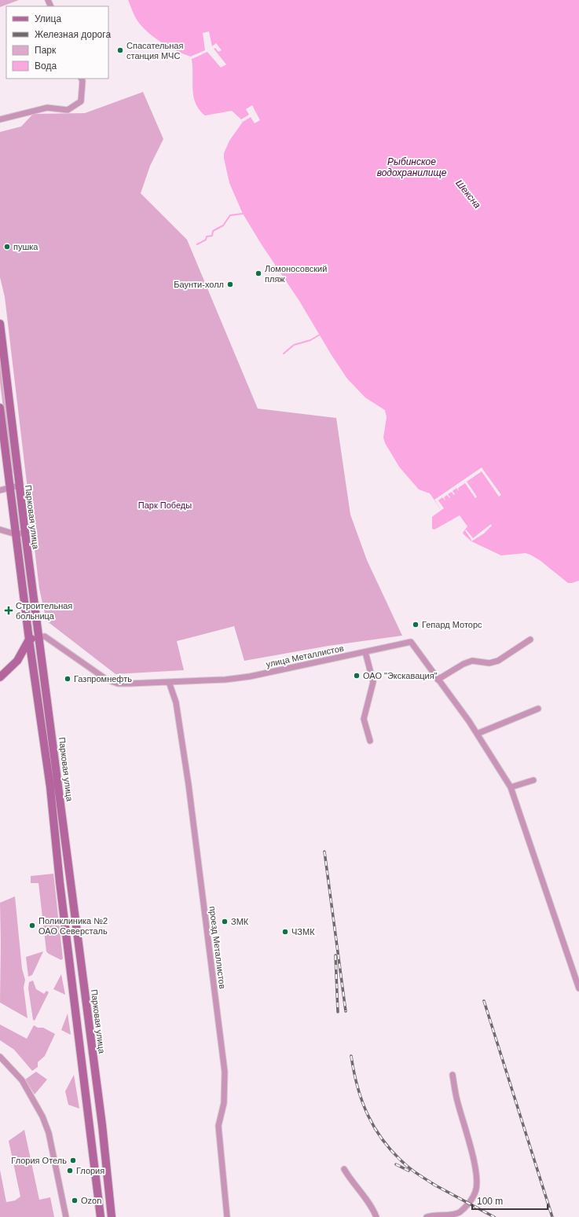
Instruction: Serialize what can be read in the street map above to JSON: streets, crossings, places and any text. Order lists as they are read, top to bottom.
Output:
{
  "streets": {
    "main road": ["Парковая улица"],
    "street": ["улица Металлистов", "проезд Металлистов"]
  },
  "crossings": [
    ["Парковая улица", "улица Металлистов"],
    ["улица Металлистов", "проезд Металлистов"]
  ],
  "water": ["Рыбинское водохранилище", "Шексна"],
  "parks": ["Парк Победы"],
  "places": {
    "other": [
      "Спасательная станция МЧС",
      "пушка",
      "Ломоносовский пляж",
      "Баунти-холл",
      "Гепард Моторс",
      "ОАО \"Экскавация\"",
      "Газпромнефть",
      "ЗМК",
      "Поликлиника №2 ОАО Северсталь",
      "ЧЗМК",
      "Глория Отель",
      "Глория",
      "Ozon"
    ],
    "health": ["Строительная больница"]
  },
  "legend": [
    "Улица",
    "Железная дорога",
    "Парк",
    "Вода"
  ],
  "scale_bar": "100 m"
}
